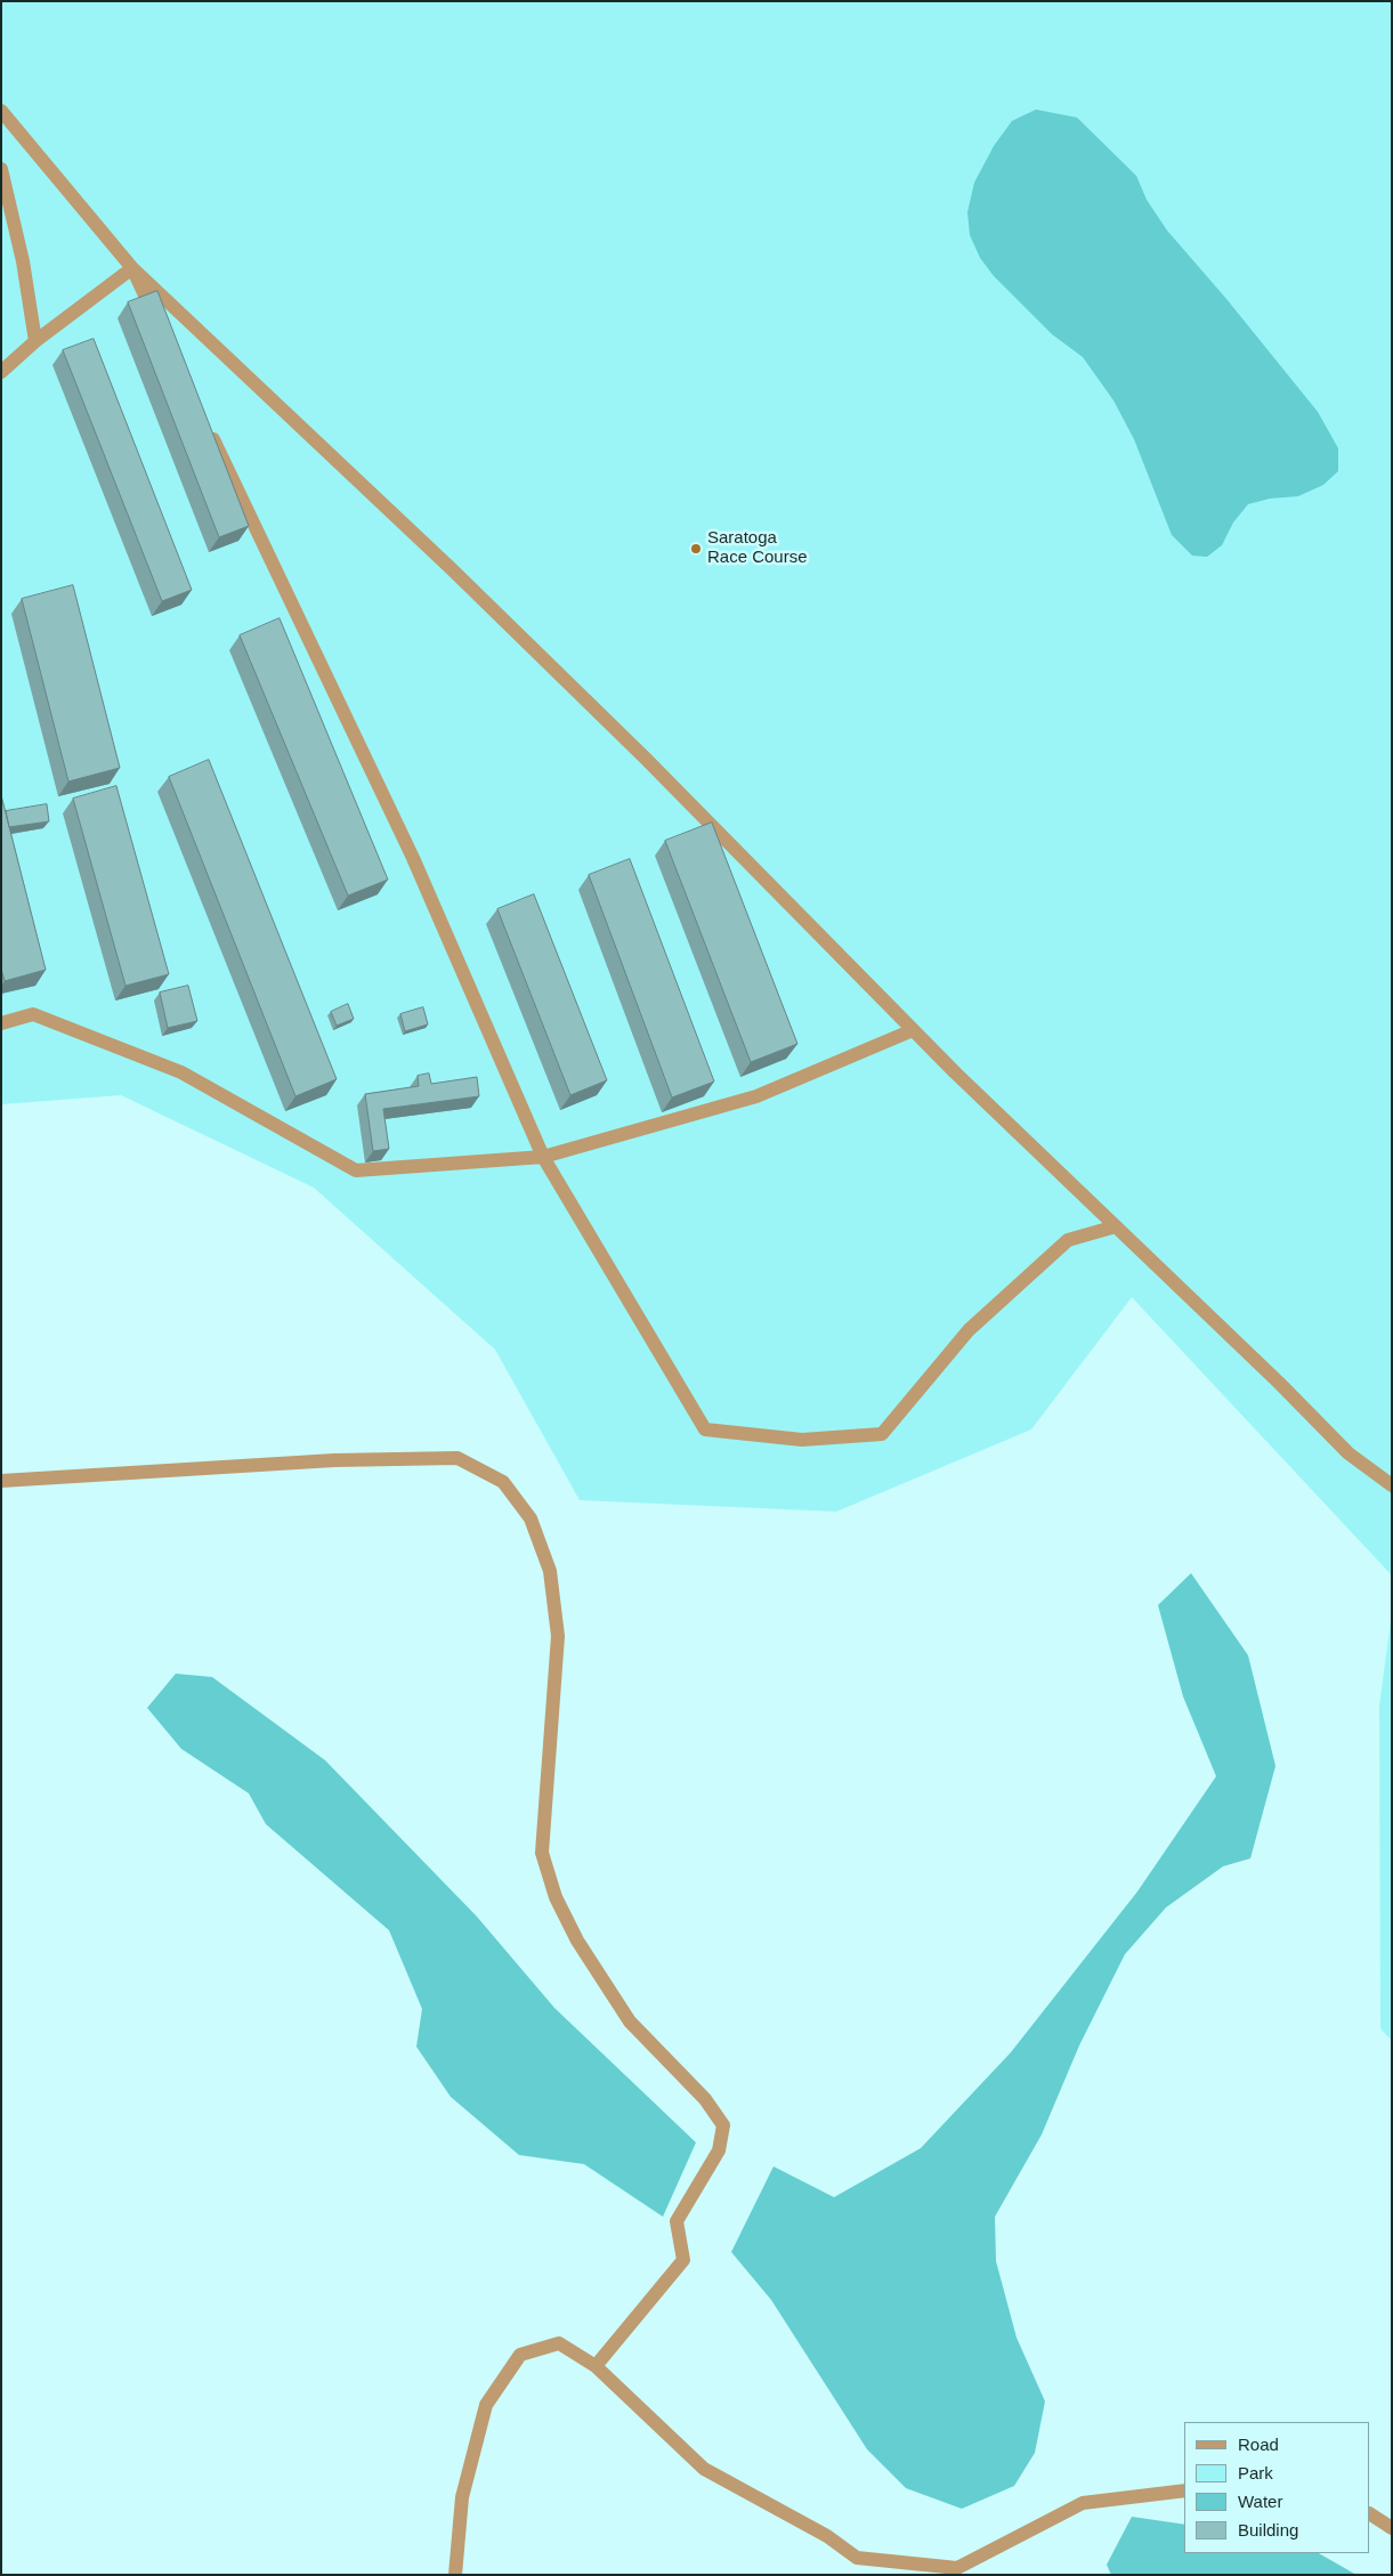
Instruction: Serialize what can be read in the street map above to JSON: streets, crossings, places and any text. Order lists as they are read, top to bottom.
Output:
{
  "places": ["Saratoga Race Course"],
  "legend": [
    "Road",
    "Park",
    "Water",
    "Building"
  ]
}
